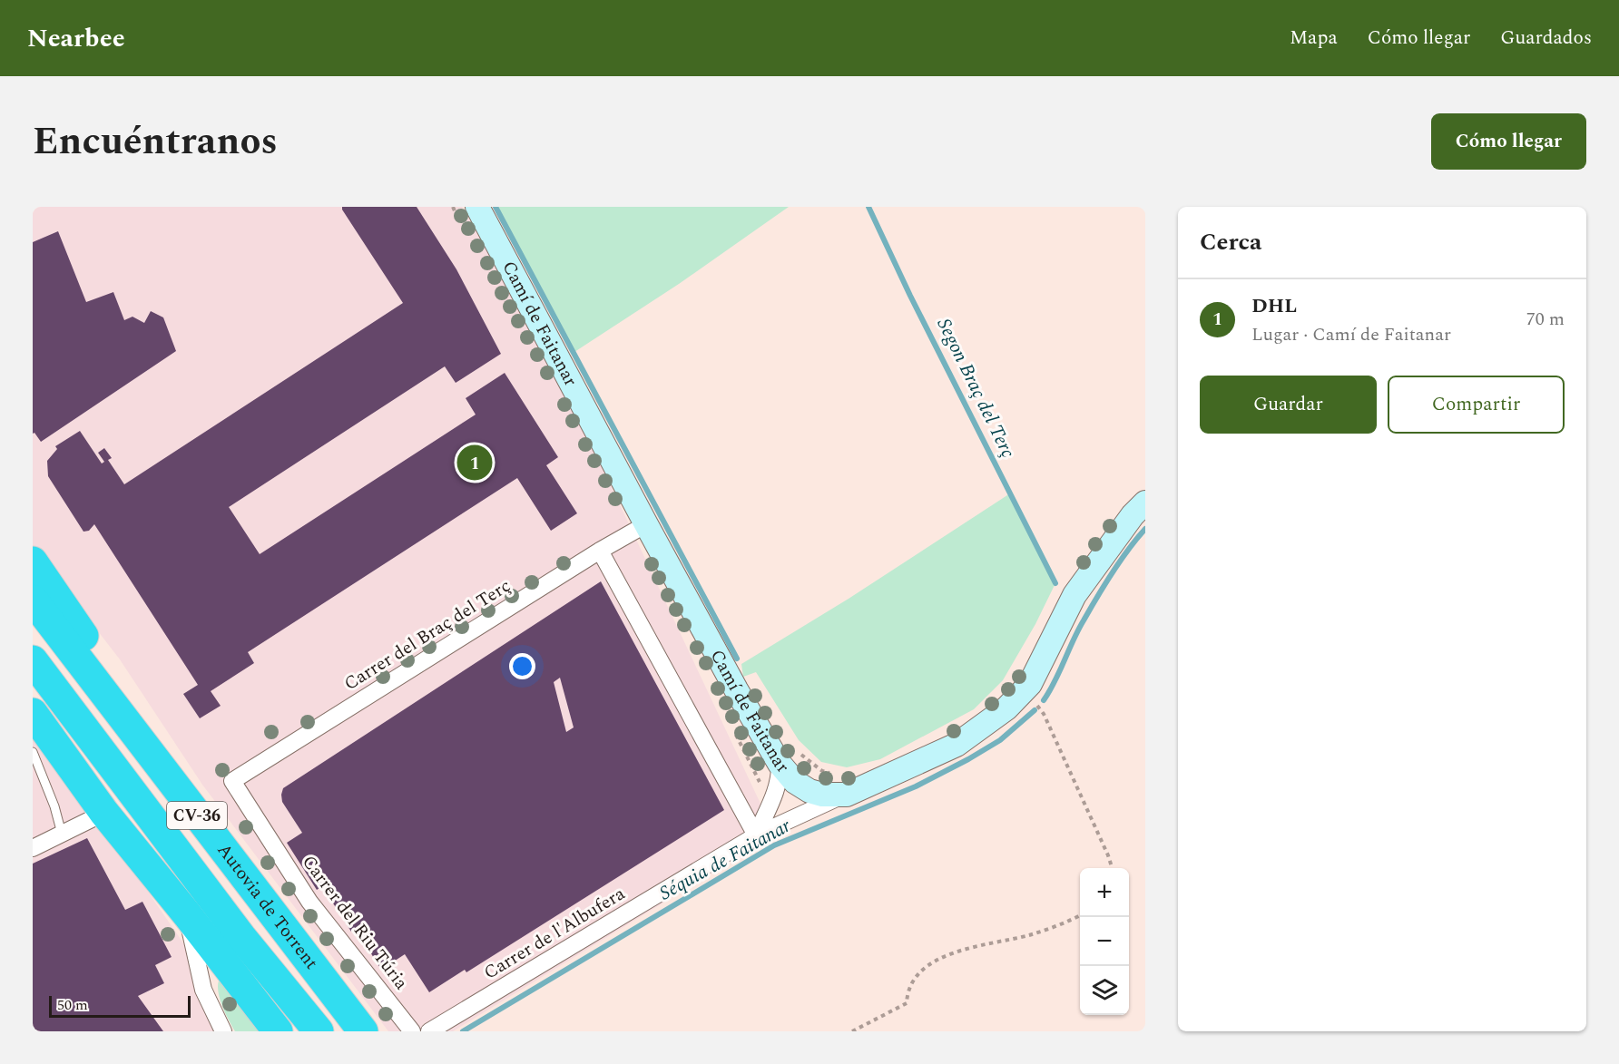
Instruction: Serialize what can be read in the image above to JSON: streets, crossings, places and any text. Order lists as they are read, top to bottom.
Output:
{
  "streets": {
    "highway": ["CV-36", "Autovia de Torrent"],
    "street": [
      "Camí de Faitanar",
      "Carrer del Braç del Terç",
      "Carrer del Riu Túria",
      "Carrer de l'Albufera"
    ]
  },
  "crossings": [
    ["Camí de Faitanar", "Carrer del Braç del Terç"],
    ["Camí de Faitanar", "Carrer de l'Albufera"],
    ["Carrer del Braç del Terç", "Carrer del Riu Túria"]
  ],
  "water": ["Segon Braç del Terç", "Séquia de Faitanar"],
  "scale_bar": "50 m",
  "page": {
    "header": "Nearbee",
    "nav": ["Mapa", "Cómo llegar", "Guardados"],
    "title": "Encuéntranos",
    "buttons": [
      "Cómo llegar",
      ["Guardar", "Compartir"]
    ],
    "heading": "Cerca",
    "list": [
      {
        "mark": "1",
        "name": "DHL",
        "note": "Lugar · Camí de Faitanar",
        "value": "70 m"
      }
    ],
    "pins": "1",
    "map_buttons": ["+", "−"],
    "scale": "50 m"
  }
}
